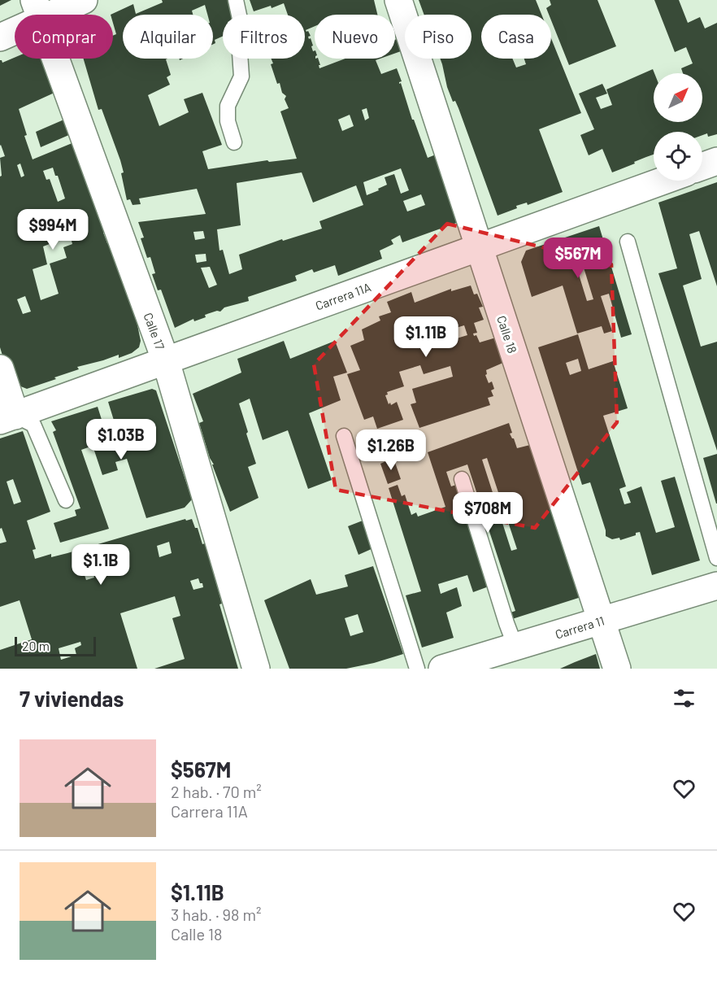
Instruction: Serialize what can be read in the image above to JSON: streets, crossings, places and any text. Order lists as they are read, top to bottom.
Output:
{
  "streets": {
    "street": [
      "Carrera 11A",
      "Calle 17",
      "Calle 18",
      "Carrera 11"
    ]
  },
  "crossings": [
    ["Carrera 11A", "Calle 17"],
    ["Carrera 11A", "Calle 18"],
    ["Calle 18", "Carrera 11"]
  ],
  "scale_bar": "20 m",
  "north": "top right",
  "page": {
    "chip": [
      "Comprar",
      "Alquilar",
      "Filtros",
      "Nuevo",
      "Piso",
      "Casa"
    ],
    "price": [
      "$994M",
      "$567M",
      "$1.11B",
      "$1.03B",
      "$1.26B",
      "$708M",
      "$1.1B"
    ],
    "scale": "20 m",
    "heading": "7 viviendas",
    "list": [
      {
        "name": "$567M",
        "note": "2 hab. · 70 m² · Carrera 11A"
      },
      {
        "name": "$1.11B",
        "note": "3 hab. · 98 m² · Calle 18"
      }
    ]
  }
}
